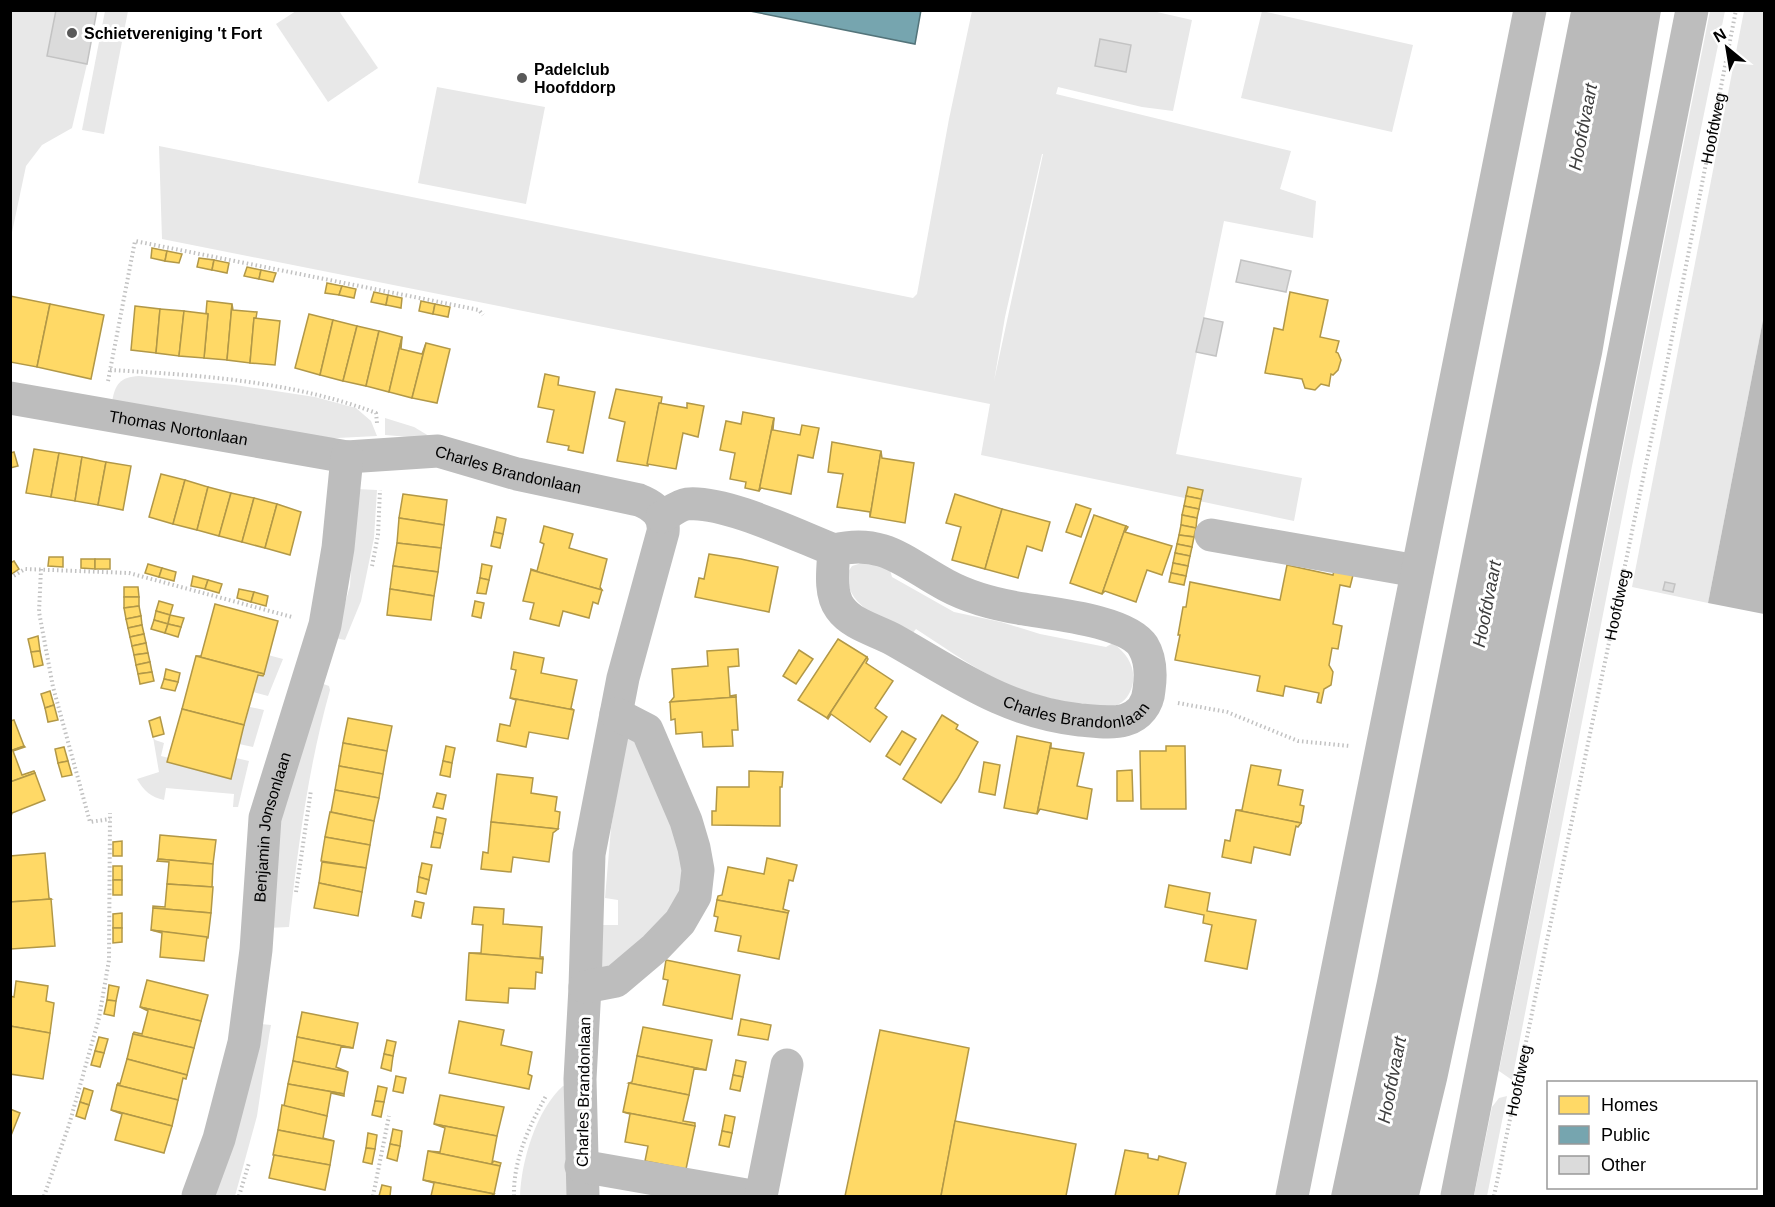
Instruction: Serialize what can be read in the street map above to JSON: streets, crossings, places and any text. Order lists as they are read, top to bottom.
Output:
{
  "streets": {
    "street": ["Thomas Nortonlaan", "Charles Brandonlaan", "Benjamin Jonsonlaan"],
    "path": ["Hoofdweg"]
  },
  "crossings": [
    ["Thomas Nortonlaan", "Charles Brandonlaan"],
    ["Thomas Nortonlaan", "Benjamin Jonsonlaan"],
    ["Charles Brandonlaan", "Benjamin Jonsonlaan"]
  ],
  "water": ["Hoofdvaart"],
  "places": ["Schietvereniging 't Fort", "Padelclub Hoofddorp"],
  "legend": ["Homes", "Public", "Other"],
  "north": "top left"
}
